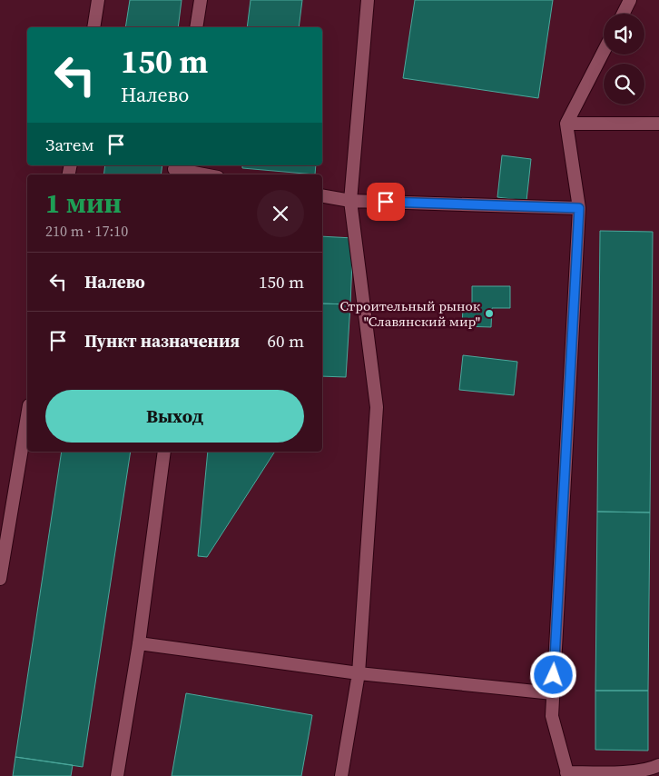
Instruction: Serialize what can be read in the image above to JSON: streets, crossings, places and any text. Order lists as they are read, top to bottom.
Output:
{
  "places": ["Строительный рынок \"Славянский мир\""],
  "page": {
    "turn": ["150 m", "Налево"],
    "then": "Затем",
    "heading": ["1 мин", "210 m · 17:10"],
    "list": [
      {
        "name": "Налево",
        "value": "150 m"
      },
      {
        "name": "Пункт назначения",
        "value": "60 m"
      }
    ],
    "buttons": "Выход"
  }
}
